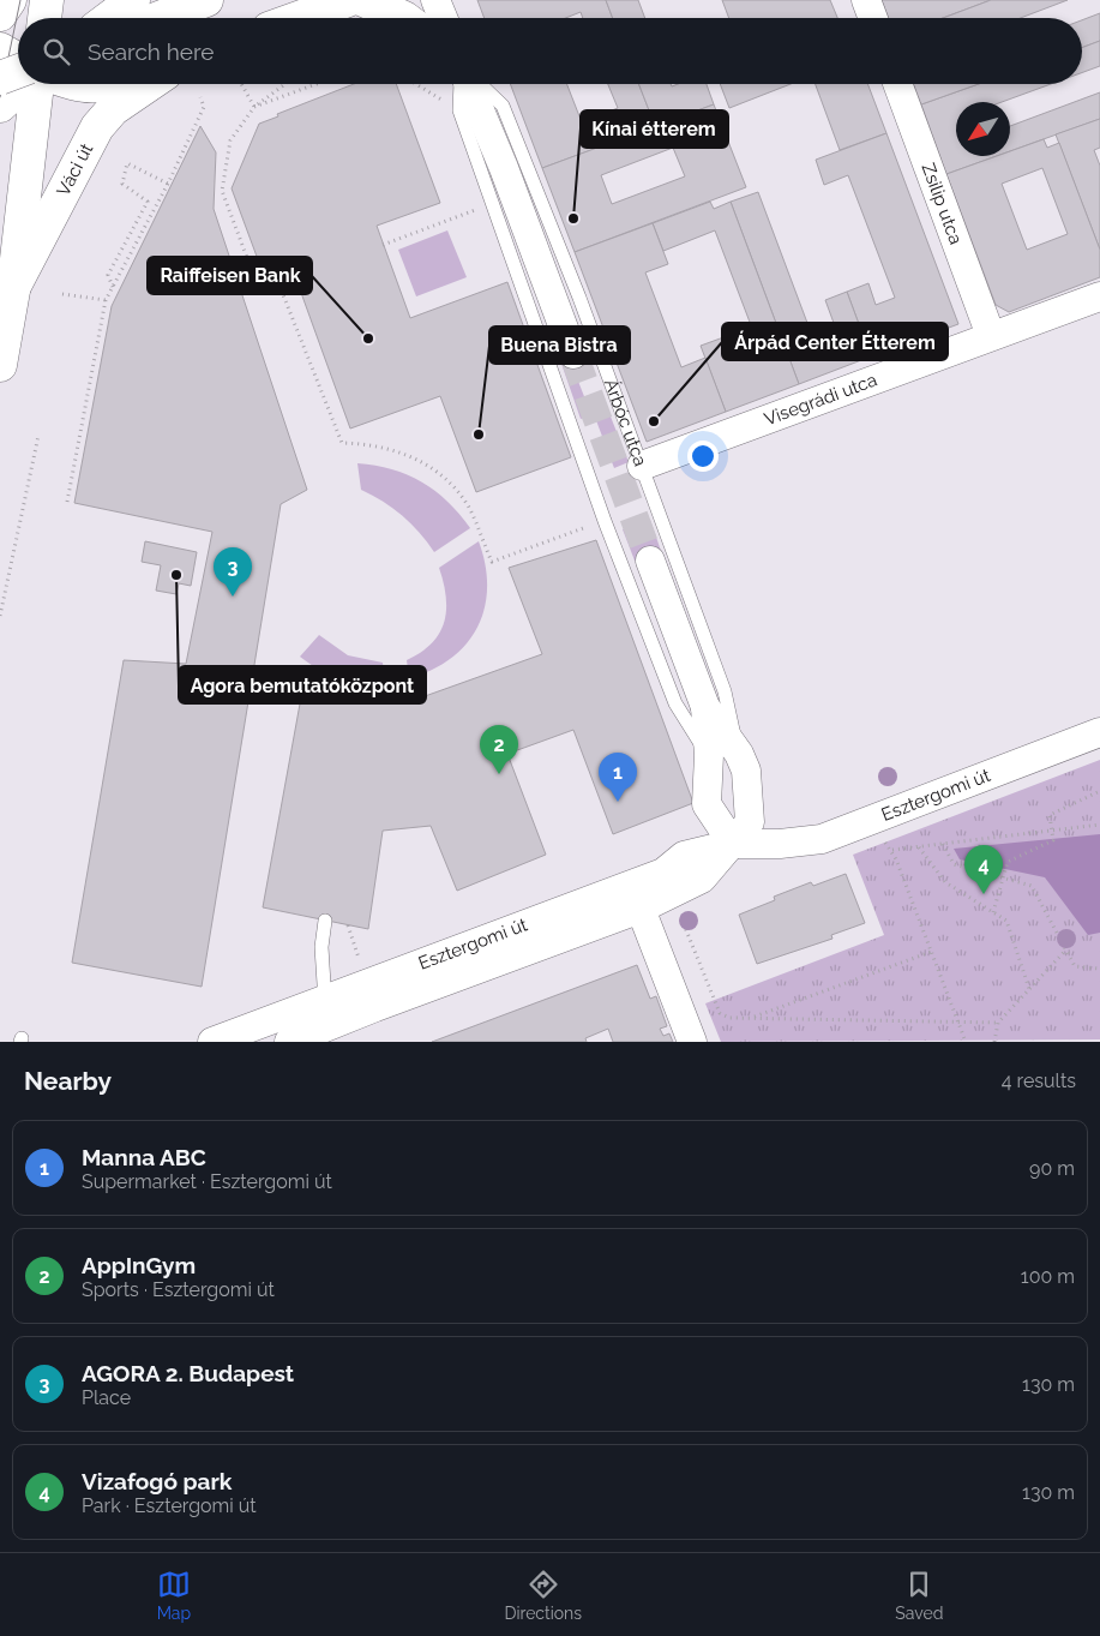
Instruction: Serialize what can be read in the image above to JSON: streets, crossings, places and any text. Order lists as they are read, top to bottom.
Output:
{
  "streets": {
    "main road": ["Váci út"],
    "street": [
      "Zsilip utca",
      "Visegrádi utca",
      "Árbóc utca",
      "Esztergomi út"
    ]
  },
  "crossings": [
    ["Zsilip utca", "Visegrádi utca"],
    ["Visegrádi utca", "Árbóc utca"],
    ["Árbóc utca", "Esztergomi út"]
  ],
  "places": [
    "Kínai étterem",
    "Raiffeisen Bank",
    "Árpád Center Étterem",
    "Buena Bistra",
    "Agora bemutatóközpont"
  ],
  "north": "bottom left",
  "page": {
    "search": "Search here",
    "pins": [
      "3",
      "2",
      "1",
      "4"
    ],
    "heading": ["Nearby", "4 results"],
    "list": [
      {
        "mark": "1",
        "name": "Manna ABC",
        "note": "Supermarket · Esztergomi út",
        "value": "90 m"
      },
      {
        "mark": "2",
        "name": "AppInGym",
        "note": "Sports · Esztergomi út",
        "value": "100 m"
      },
      {
        "mark": "3",
        "name": "AGORA 2. Budapest",
        "note": "Place",
        "value": "130 m"
      },
      {
        "mark": "4",
        "name": "Vizafogó park",
        "note": "Park · Esztergomi út",
        "value": "130 m"
      }
    ],
    "nav": ["Map", "Directions", "Saved"]
  }
}
